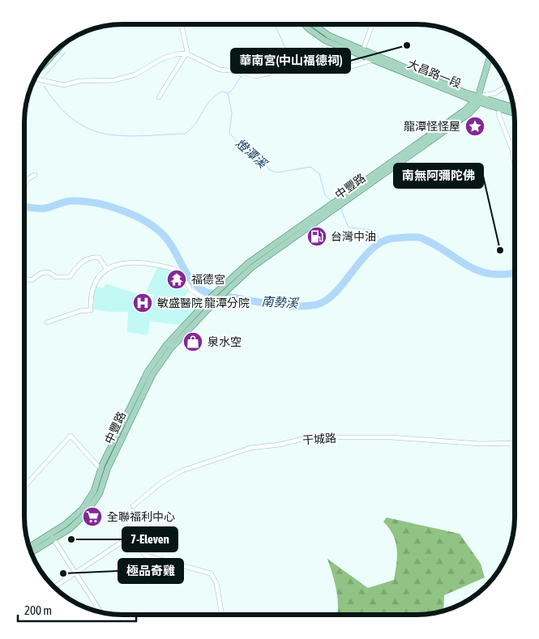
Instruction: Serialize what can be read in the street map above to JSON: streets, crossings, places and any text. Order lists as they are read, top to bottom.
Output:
{
  "streets": {
    "main road": ["大昌路一段", "中豐路"],
    "street": ["干城路"]
  },
  "crossings": [
    ["大昌路一段", "中豐路"]
  ],
  "water": ["燈潭溪", "南勢溪"],
  "places": {
    "other": [
      "華南宮(中山福德祠)",
      "南無阿彌陀佛",
      "7-Eleven",
      "極品奇雞"
    ],
    "place": ["龍潭怪怪屋"],
    "fuel station": ["台灣中油"],
    "temple": ["福德宮"],
    "hospital": ["敏盛醫院 龍潭分院"],
    "shop": ["泉水空"],
    "supermarket": ["全聯福利中心"]
  },
  "scale_bar": "200 m"
}
